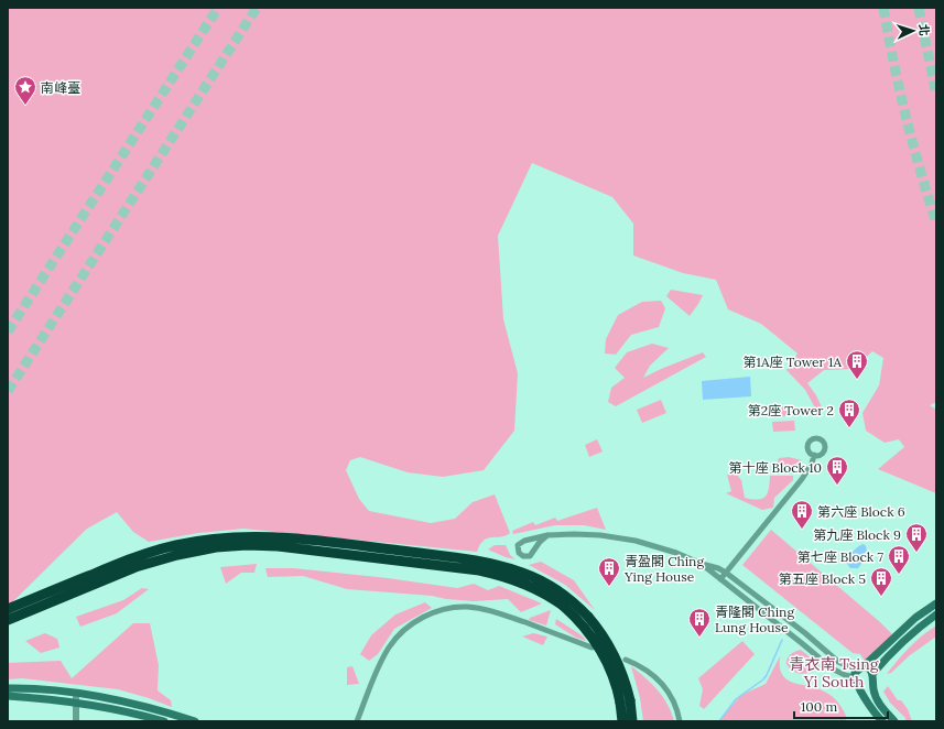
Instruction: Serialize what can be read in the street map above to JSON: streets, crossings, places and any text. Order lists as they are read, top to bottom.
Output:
{
  "districts": ["青衣南 Tsing Yi South"],
  "places": {
    "place": ["南峰臺"],
    "building": [
      "第1A座 Tower 1A",
      "第2座 Tower 2",
      "第十座 Block 10",
      "第六座 Block 6",
      "第九座 Block 9",
      "第七座 Block 7",
      "青盈閣 Ching Ying House",
      "第五座 Block 5",
      "青隆閣 Ching Lung House"
    ]
  },
  "scale_bar": "100 m",
  "north": "right"
}
